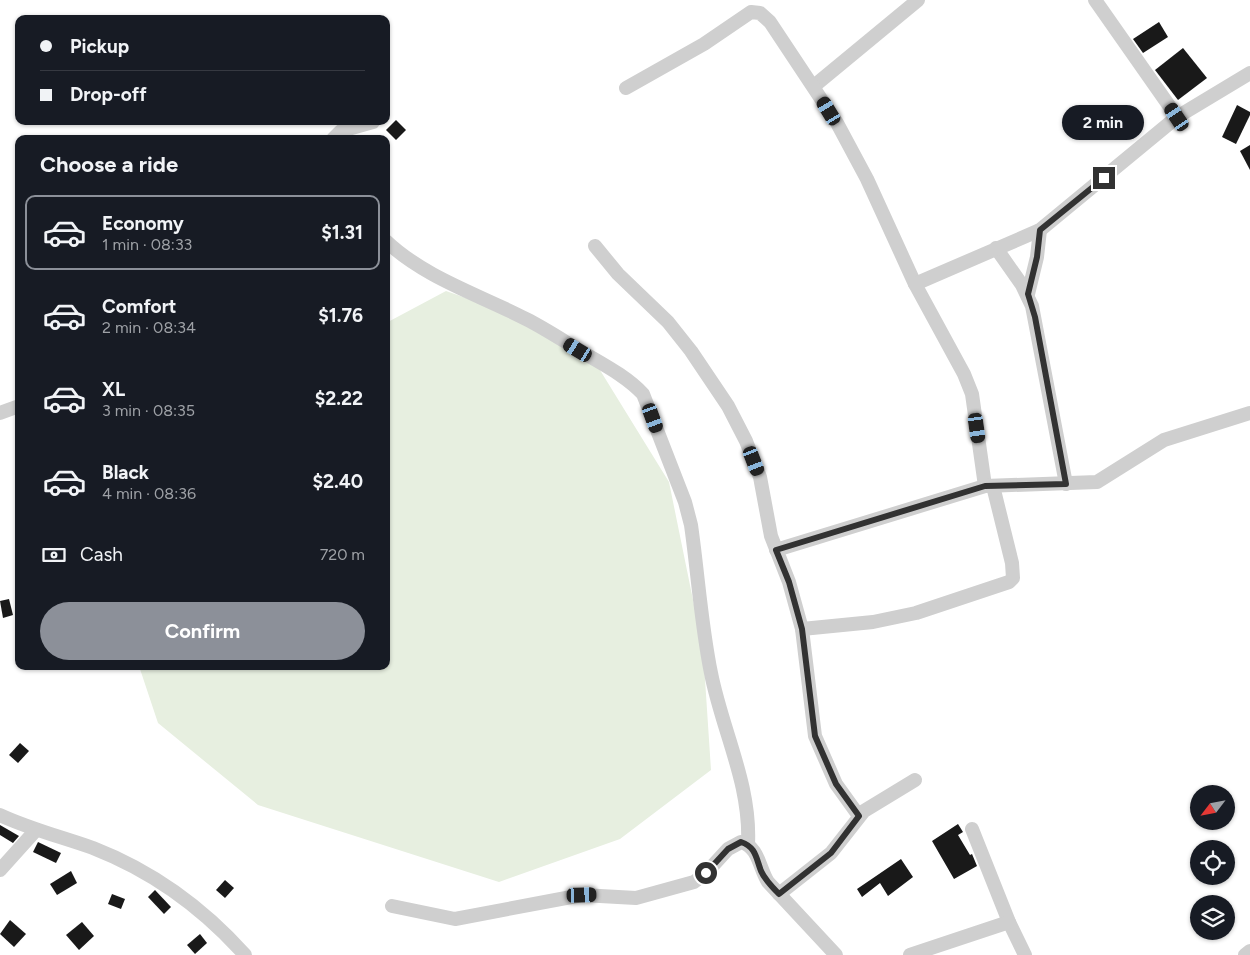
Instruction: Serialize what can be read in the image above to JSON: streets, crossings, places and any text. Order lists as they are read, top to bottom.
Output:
{
  "north": "bottom left",
  "page": {
    "banner": ["Pickup", "Drop-off"],
    "bubble": "2 min",
    "heading": "Choose a ride",
    "list": [
      {
        "name": "Economy",
        "note": "1 min · 08:33",
        "value": "$1.31"
      },
      {
        "name": "Comfort",
        "note": "2 min · 08:34",
        "value": "$1.76"
      },
      {
        "name": "XL",
        "note": "3 min · 08:35",
        "value": "$2.22"
      },
      {
        "name": "Black",
        "note": "4 min · 08:36",
        "value": "$2.40"
      }
    ],
    "pay": ["Cash", "720 m"],
    "buttons": "Confirm"
  }
}
